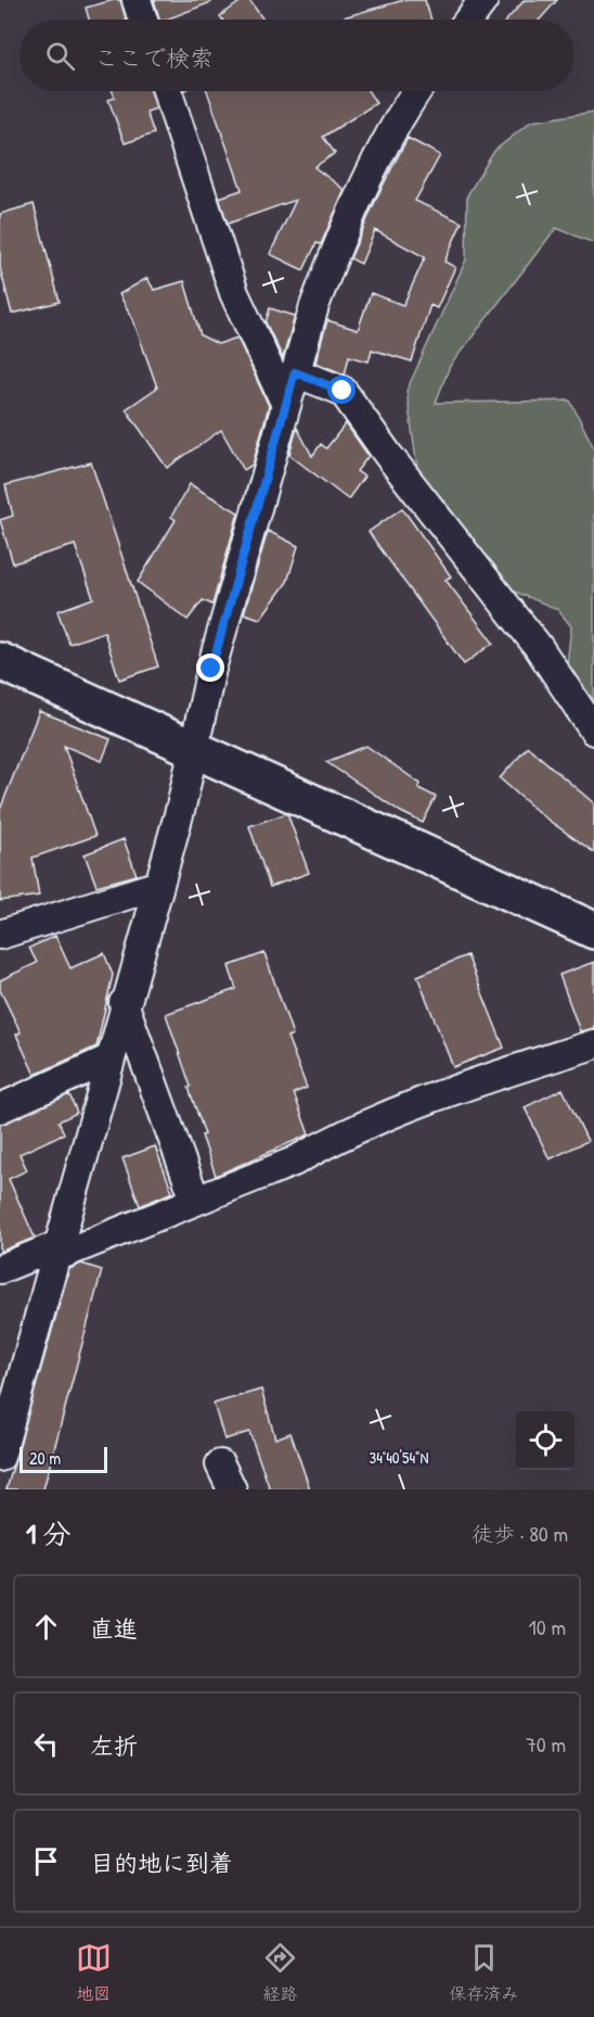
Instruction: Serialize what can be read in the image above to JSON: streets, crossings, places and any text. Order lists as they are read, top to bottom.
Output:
{
  "scale_bar": "20 m",
  "page": {
    "search": "ここで検索",
    "scale": "20 m",
    "heading": ["1 分", "徒歩 · 80 m"],
    "list": [
      ["直進", "10 m"],
      ["左折", "70 m"],
      "目的地に到着"
    ],
    "nav": ["地図", "経路", "保存済み"]
  },
  "coordinates": ["34°40'54\"N"]
}
